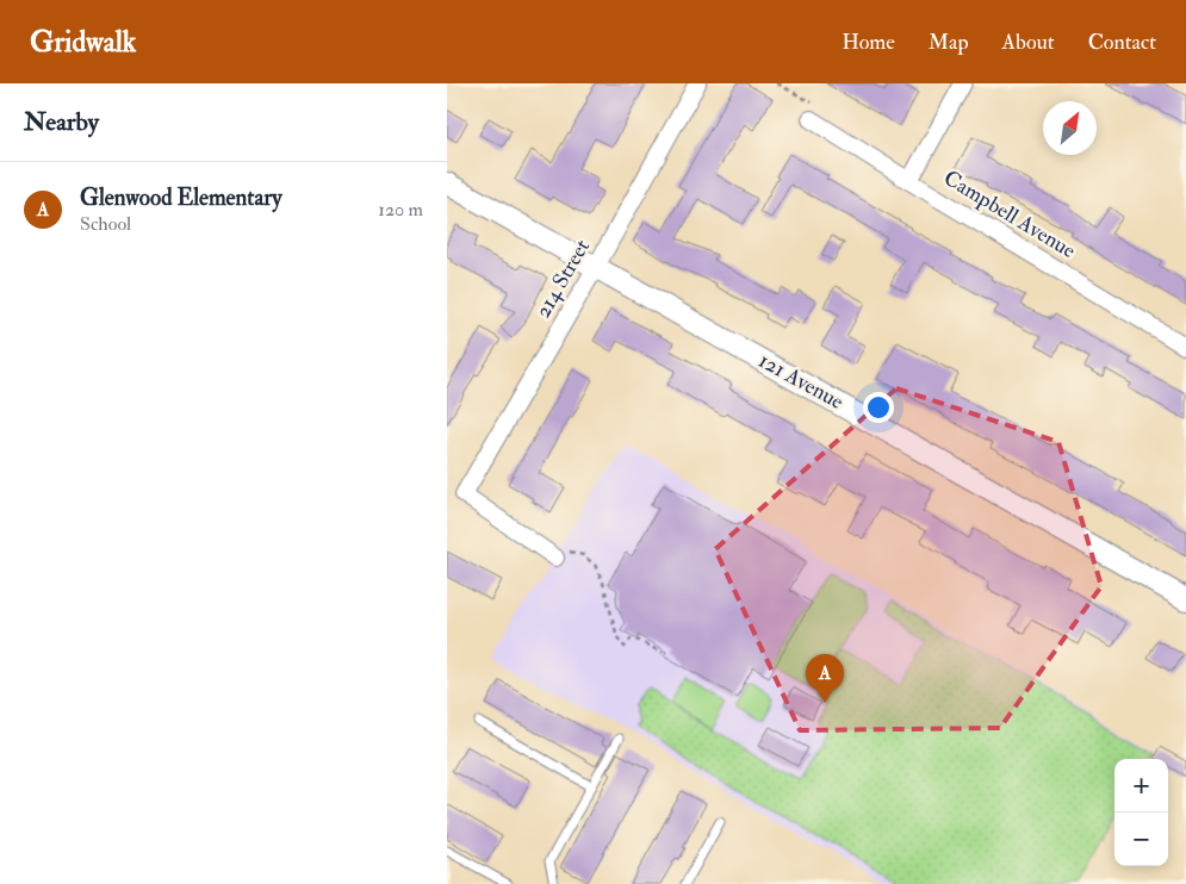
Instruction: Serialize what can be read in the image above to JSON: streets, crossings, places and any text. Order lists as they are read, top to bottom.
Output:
{
  "streets": {
    "street": ["Campbell Avenue", "214 Street", "121 Avenue"]
  },
  "crossings": [
    ["214 Street", "121 Avenue"]
  ],
  "north": "top right",
  "page": {
    "header": "Gridwalk",
    "nav": [
      "Home",
      "Map",
      "About",
      "Contact"
    ],
    "heading": "Nearby",
    "list": [
      {
        "mark": "A",
        "name": "Glenwood Elementary",
        "note": "School",
        "value": "120 m"
      }
    ],
    "pins": "A",
    "map_buttons": ["+", "−"]
  }
}
